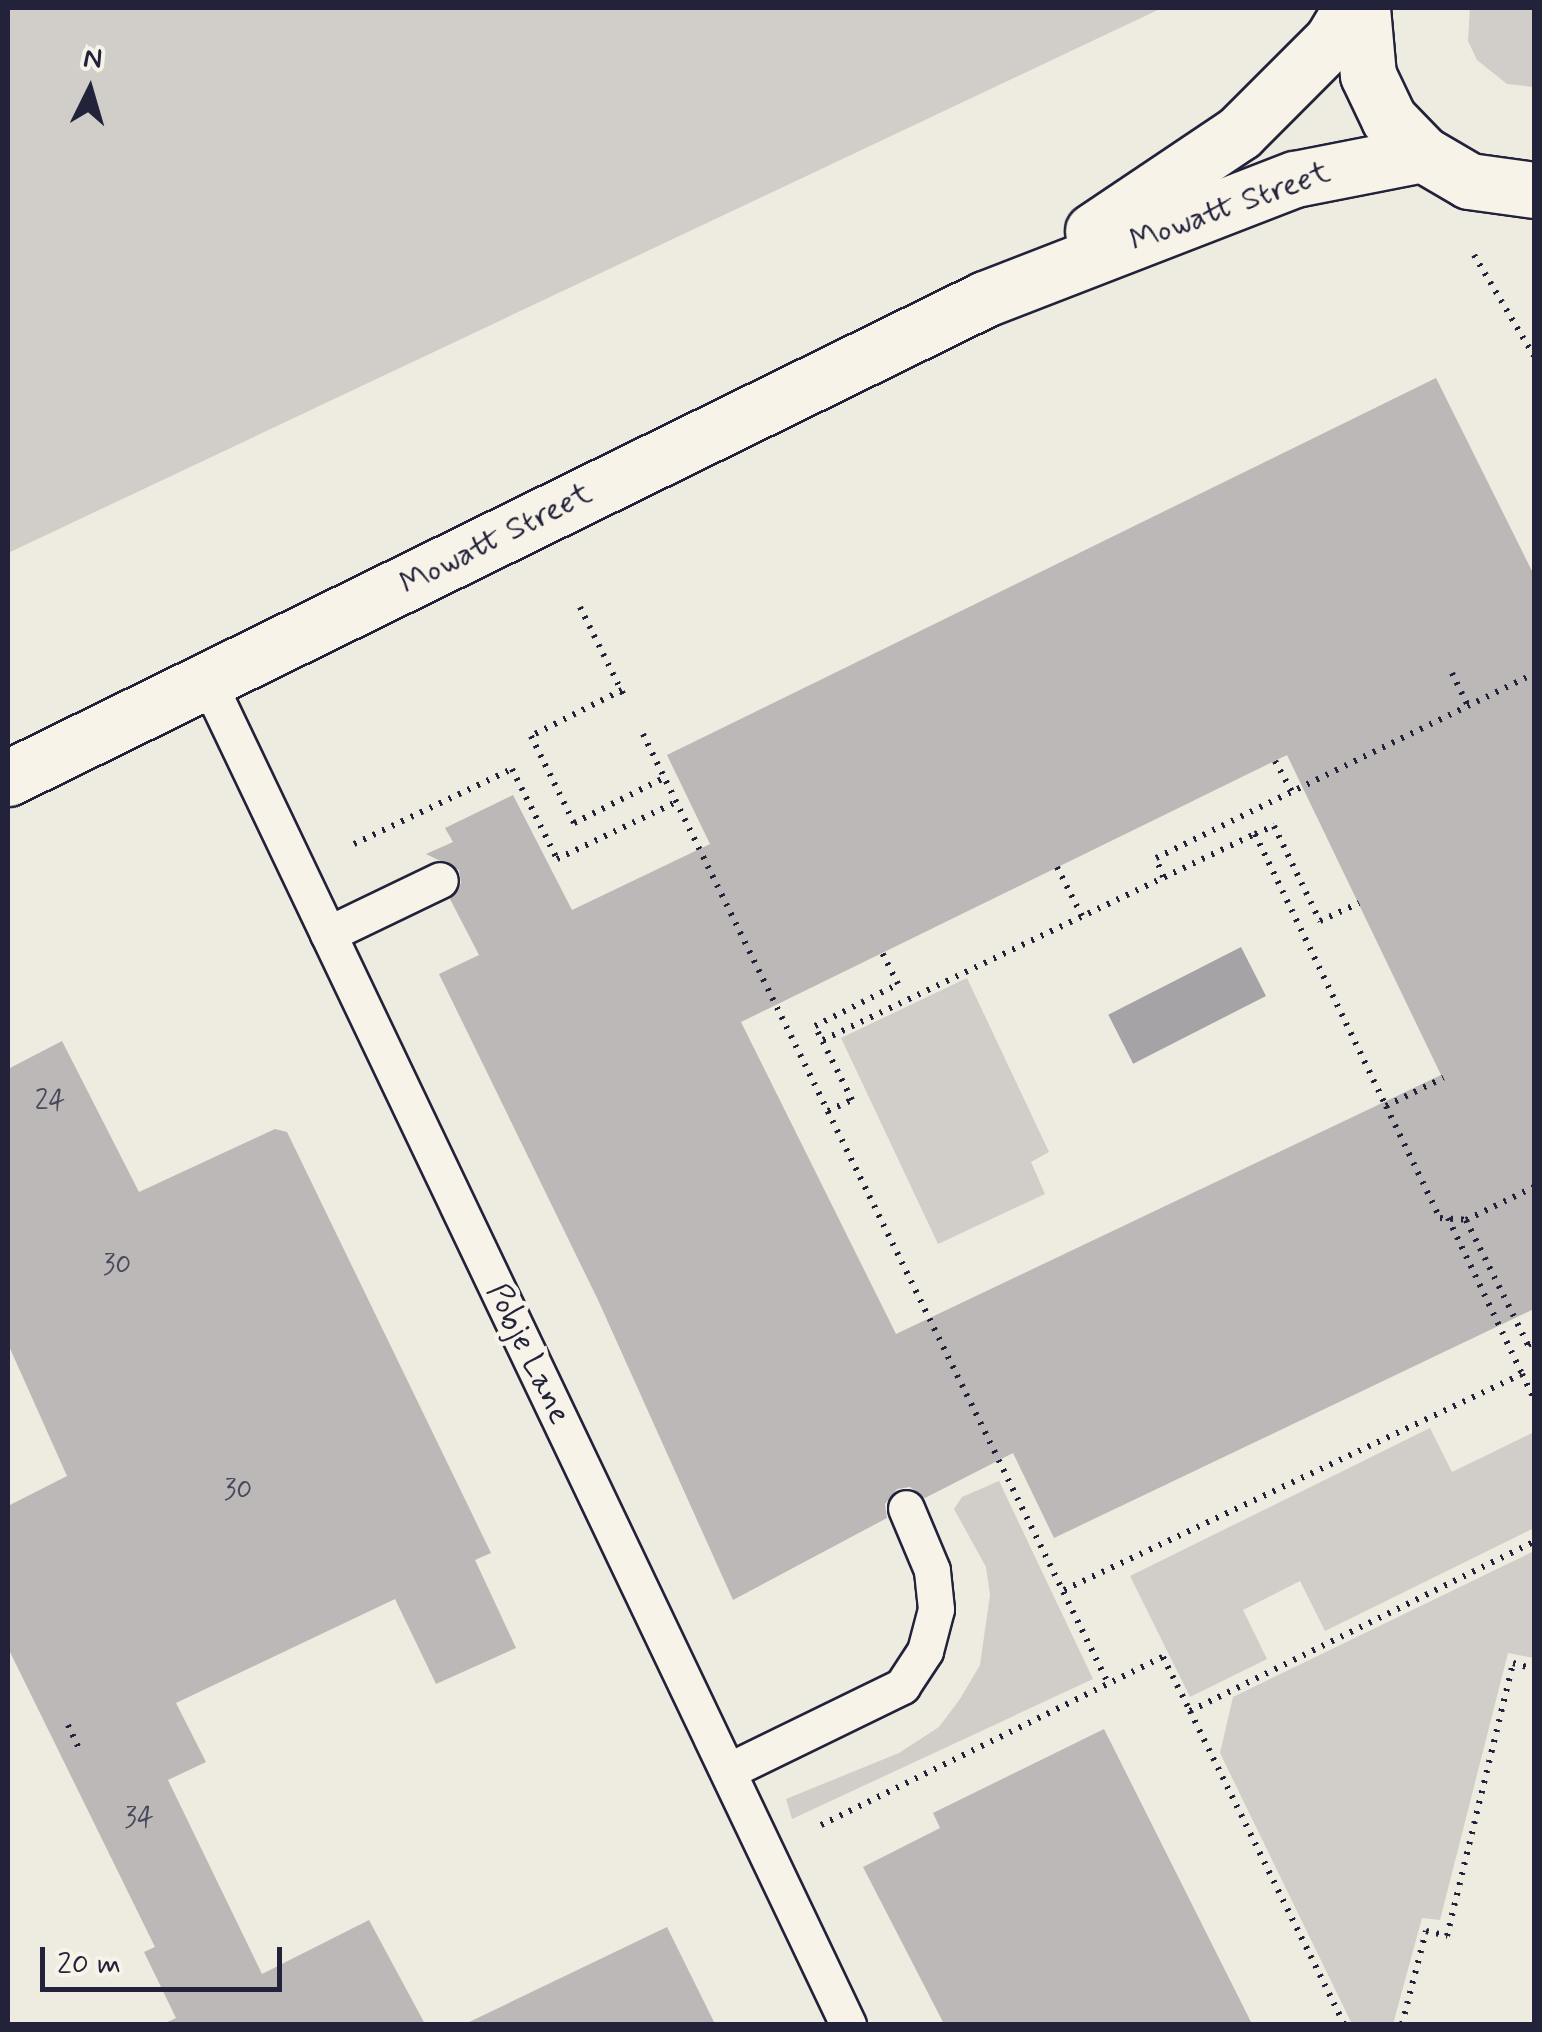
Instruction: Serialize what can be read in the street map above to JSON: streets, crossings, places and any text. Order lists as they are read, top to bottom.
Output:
{
  "streets": {
    "street": ["Mowatt Street"],
    "lane": ["Pobje Lane"]
  },
  "crossings": [
    ["Mowatt Street", "Pobje Lane"]
  ],
  "house_numbers": [
    "24",
    "30",
    "30",
    "34"
  ],
  "scale_bar": "20 m",
  "north": "top"
}
